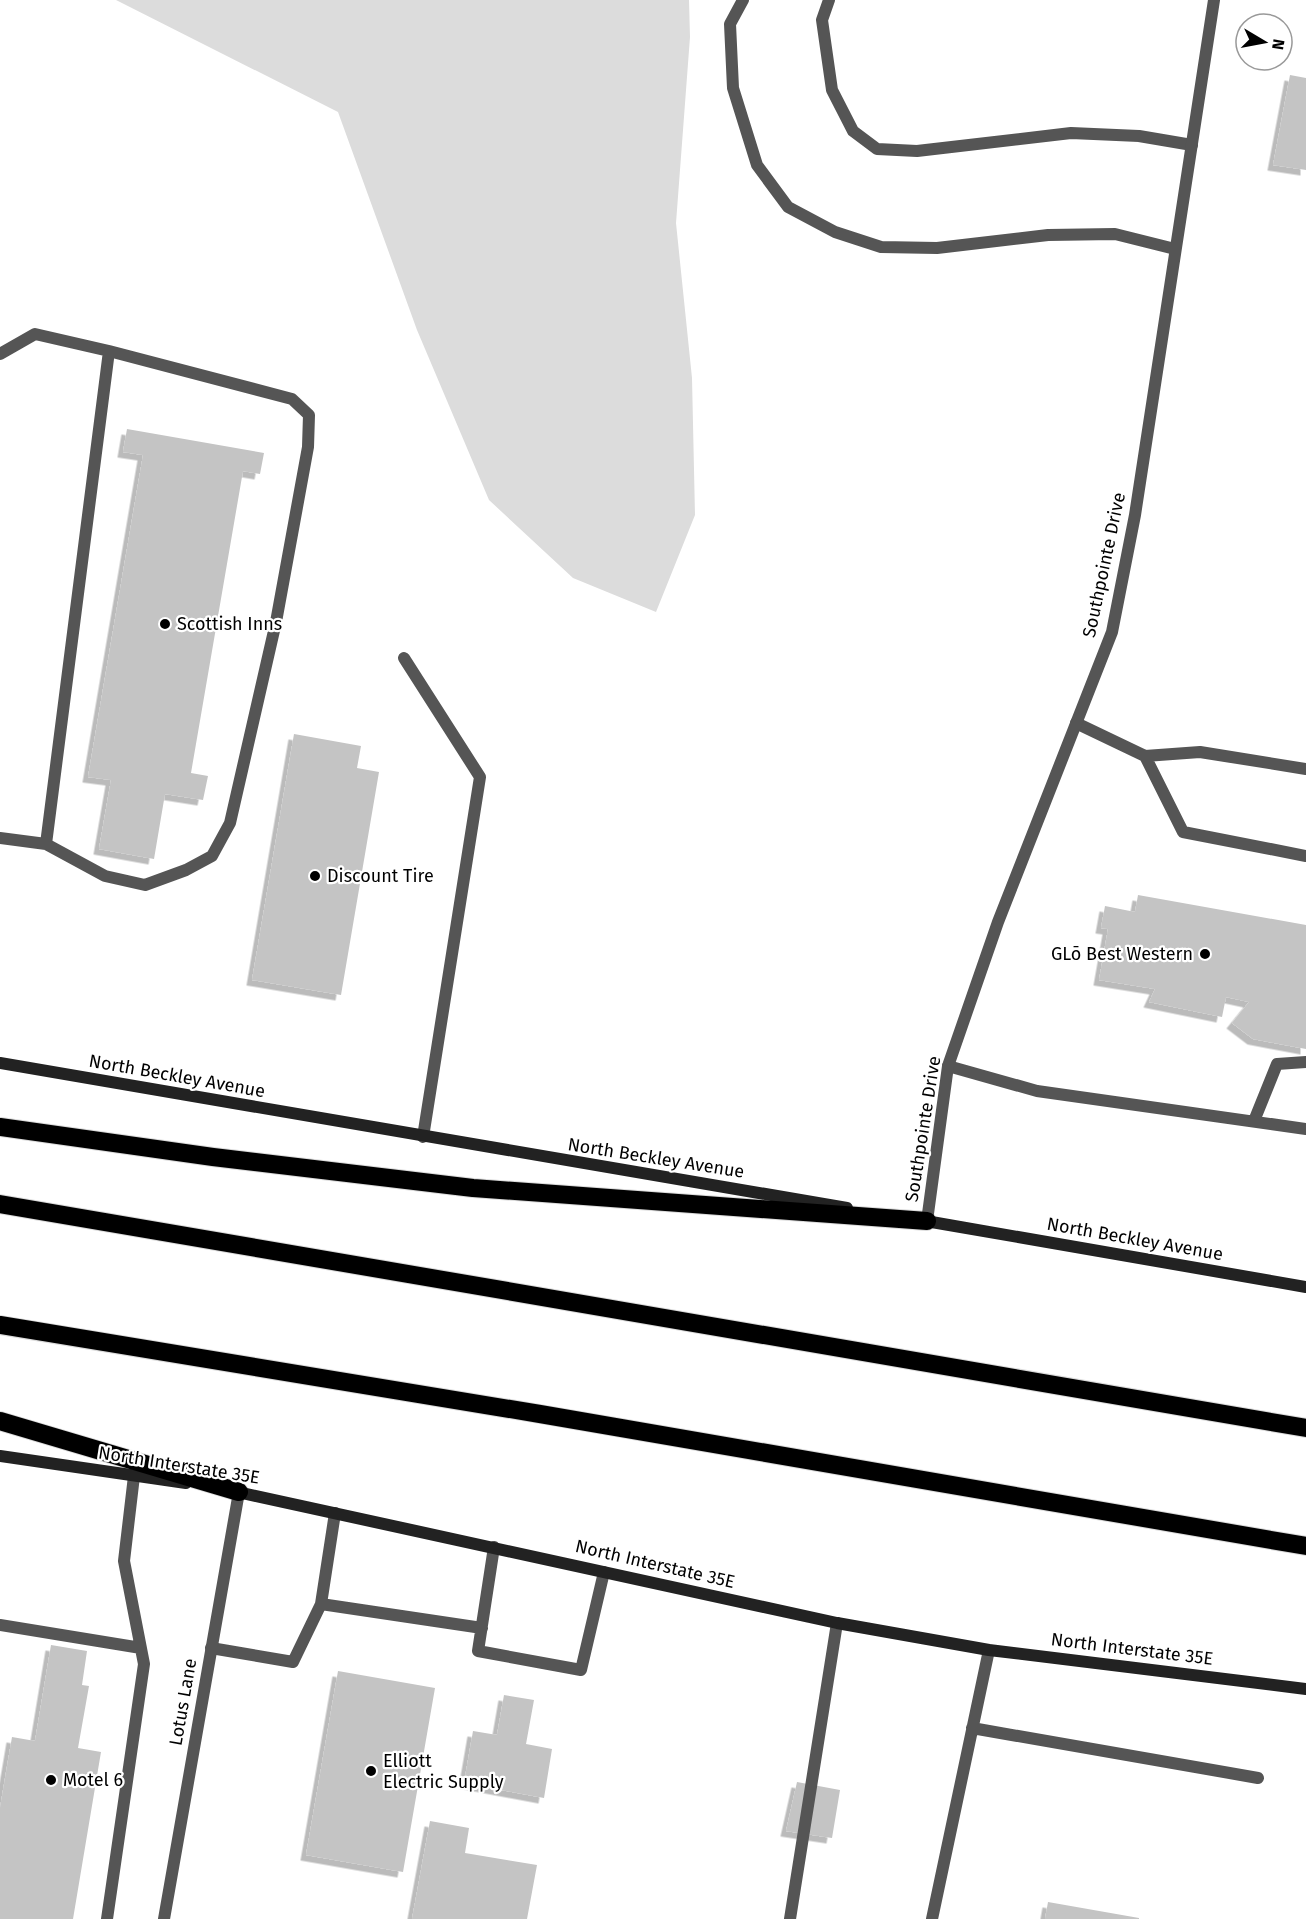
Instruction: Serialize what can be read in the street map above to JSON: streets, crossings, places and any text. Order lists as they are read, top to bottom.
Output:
{
  "streets": {
    "main road": ["North Beckley Avenue", "North Interstate 35E"],
    "street": ["Southpointe Drive", "Lotus Lane"]
  },
  "crossings": [
    ["Southpointe Drive", "North Beckley Avenue"],
    ["North Interstate 35E", "Lotus Lane"]
  ],
  "places": [
    "Scottish Inns",
    "Discount Tire",
    "GLō Best Western",
    "Elliott Electric Supply",
    "Motel 6"
  ],
  "north": "right"
}
